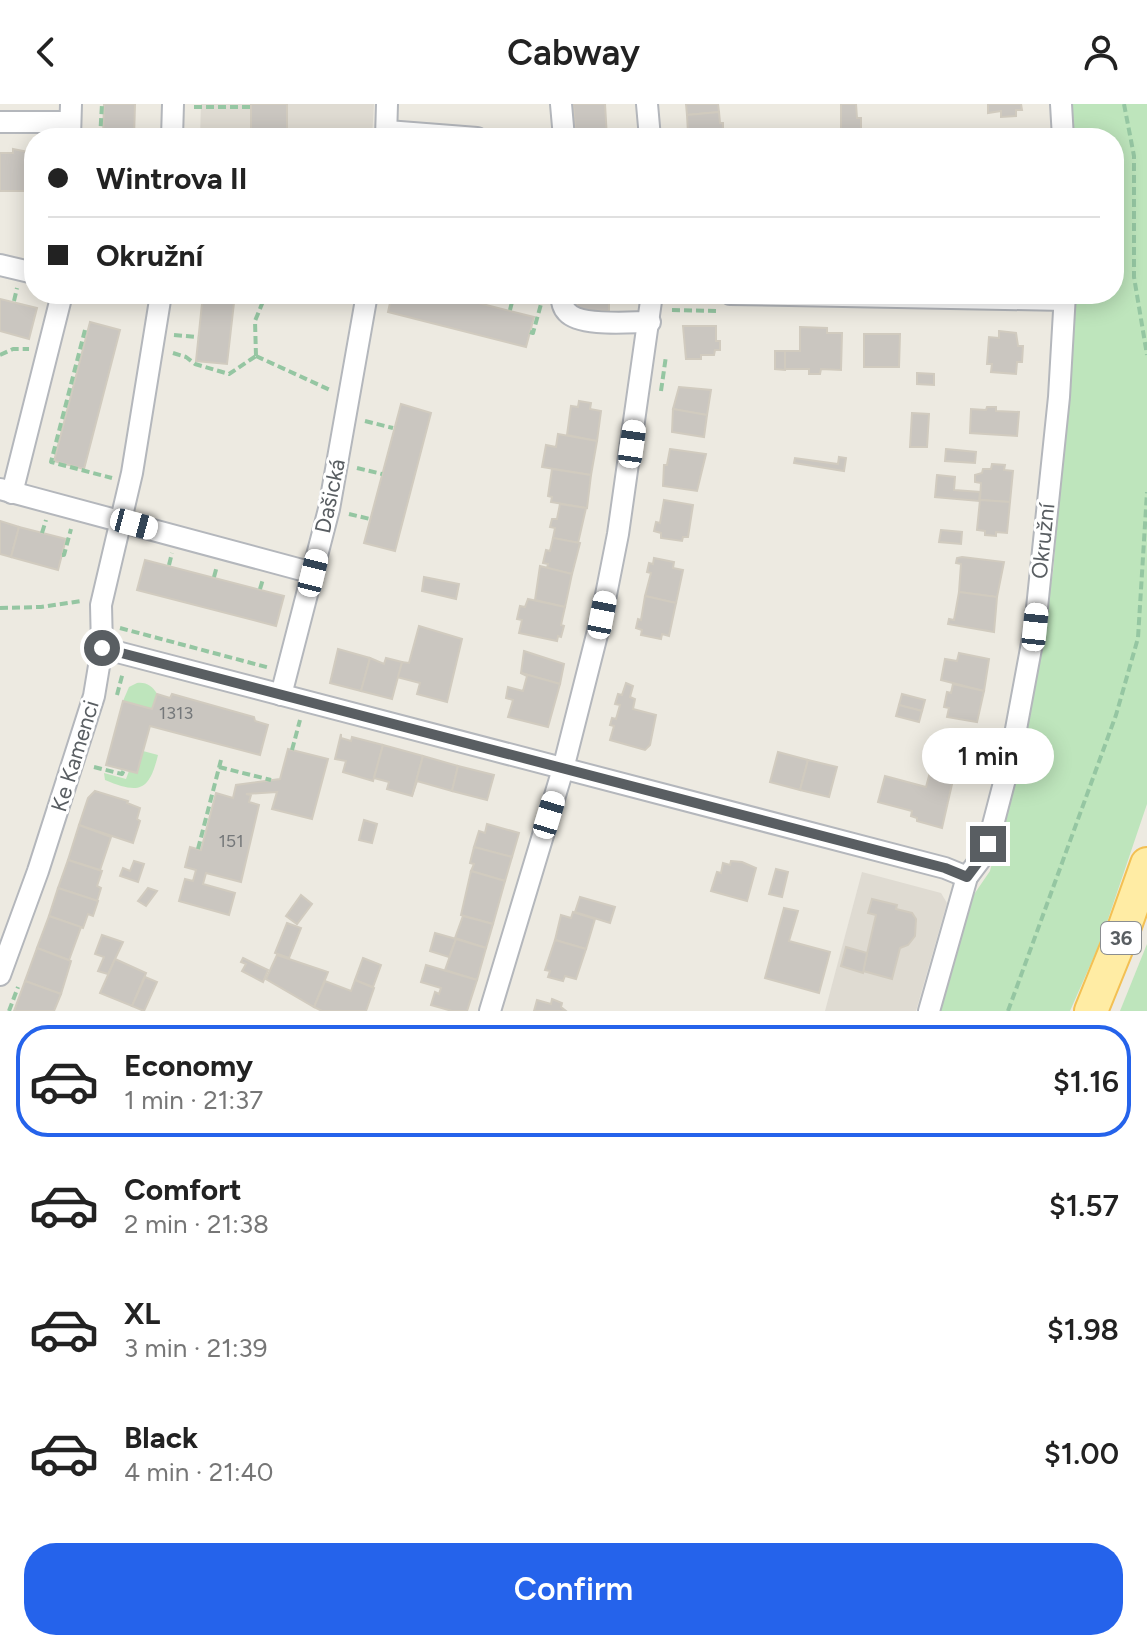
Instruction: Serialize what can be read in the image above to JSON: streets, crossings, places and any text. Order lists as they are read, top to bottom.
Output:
{
  "streets": {
    "main road": ["36"],
    "street": ["Dašická", "Okružní", "Ke Kamenci"]
  },
  "house_numbers": ["1313", "151"],
  "page": {
    "header": "Cabway",
    "banner": ["Wintrova II", "Okružní"],
    "bubble": "1 min",
    "list": [
      {
        "name": "Economy",
        "note": "1 min · 21:37",
        "value": "$1.16"
      },
      {
        "name": "Comfort",
        "note": "2 min · 21:38",
        "value": "$1.57"
      },
      {
        "name": "XL",
        "note": "3 min · 21:39",
        "value": "$1.98"
      },
      {
        "name": "Black",
        "note": "4 min · 21:40",
        "value": "$1.00"
      }
    ],
    "buttons": "Confirm"
  }
}
